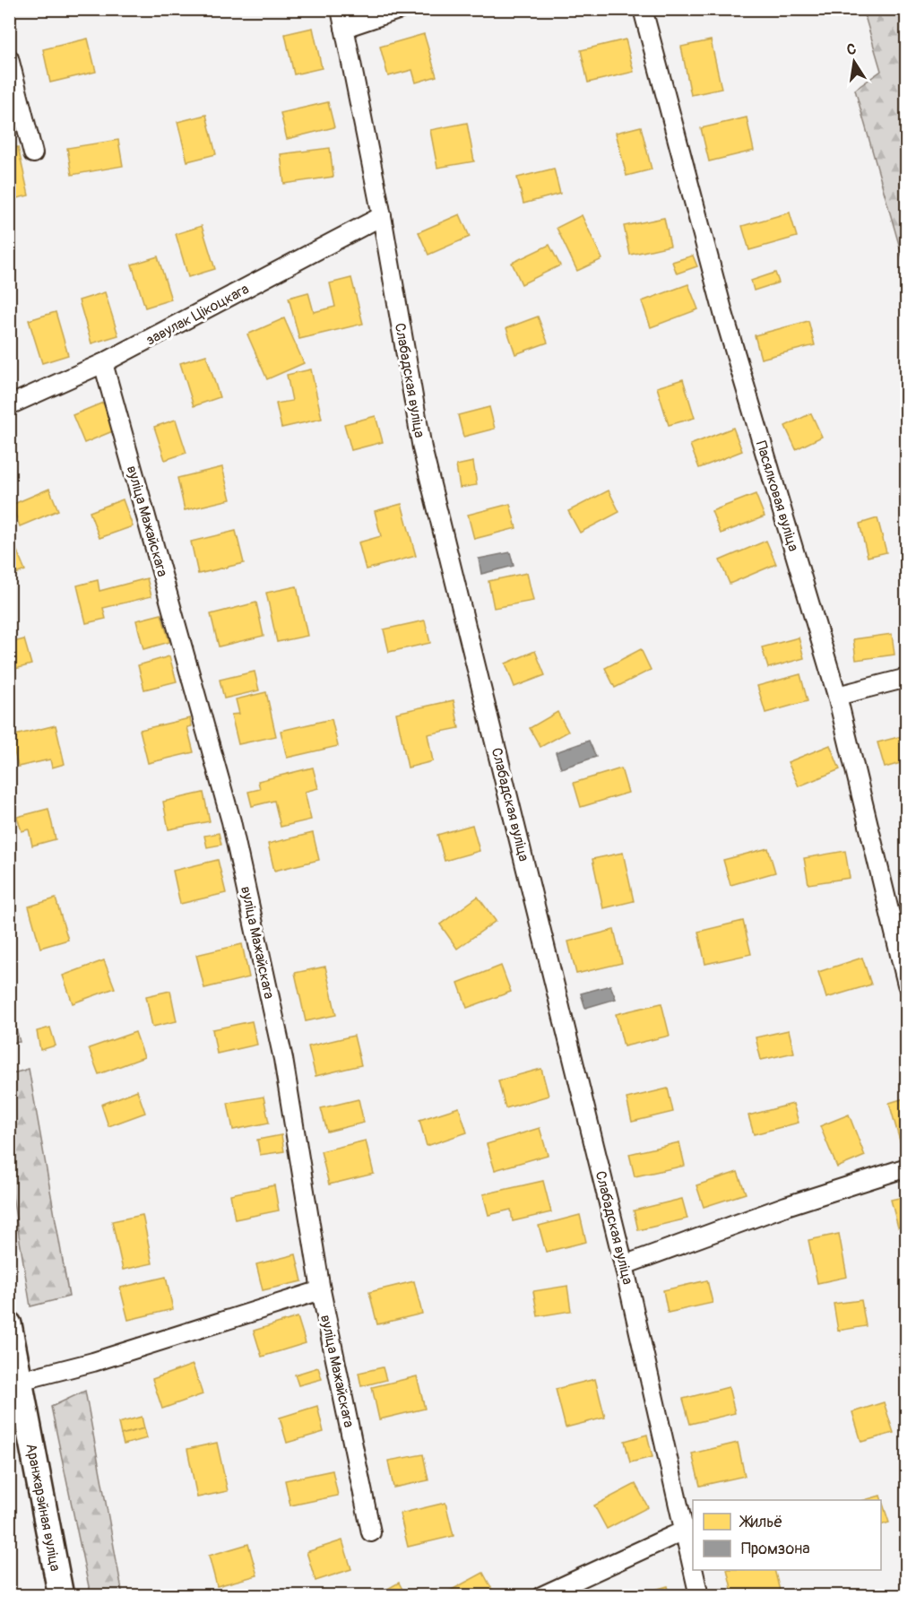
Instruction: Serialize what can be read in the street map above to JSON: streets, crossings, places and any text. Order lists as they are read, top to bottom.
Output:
{
  "streets": {
    "main road": ["Аранжарэйная вуліца"],
    "street": [
      "завулак Цікоцкага",
      "Слабадская вуліца",
      "Пасялковая вуліца",
      "вуліца Мажайскага"
    ]
  },
  "crossings": [
    ["завулак Цікоцкага", "Слабадская вуліца"],
    ["завулак Цікоцкага", "вуліца Мажайскага"]
  ],
  "legend": ["Жильё", "Промзона"],
  "north": "top"
}
